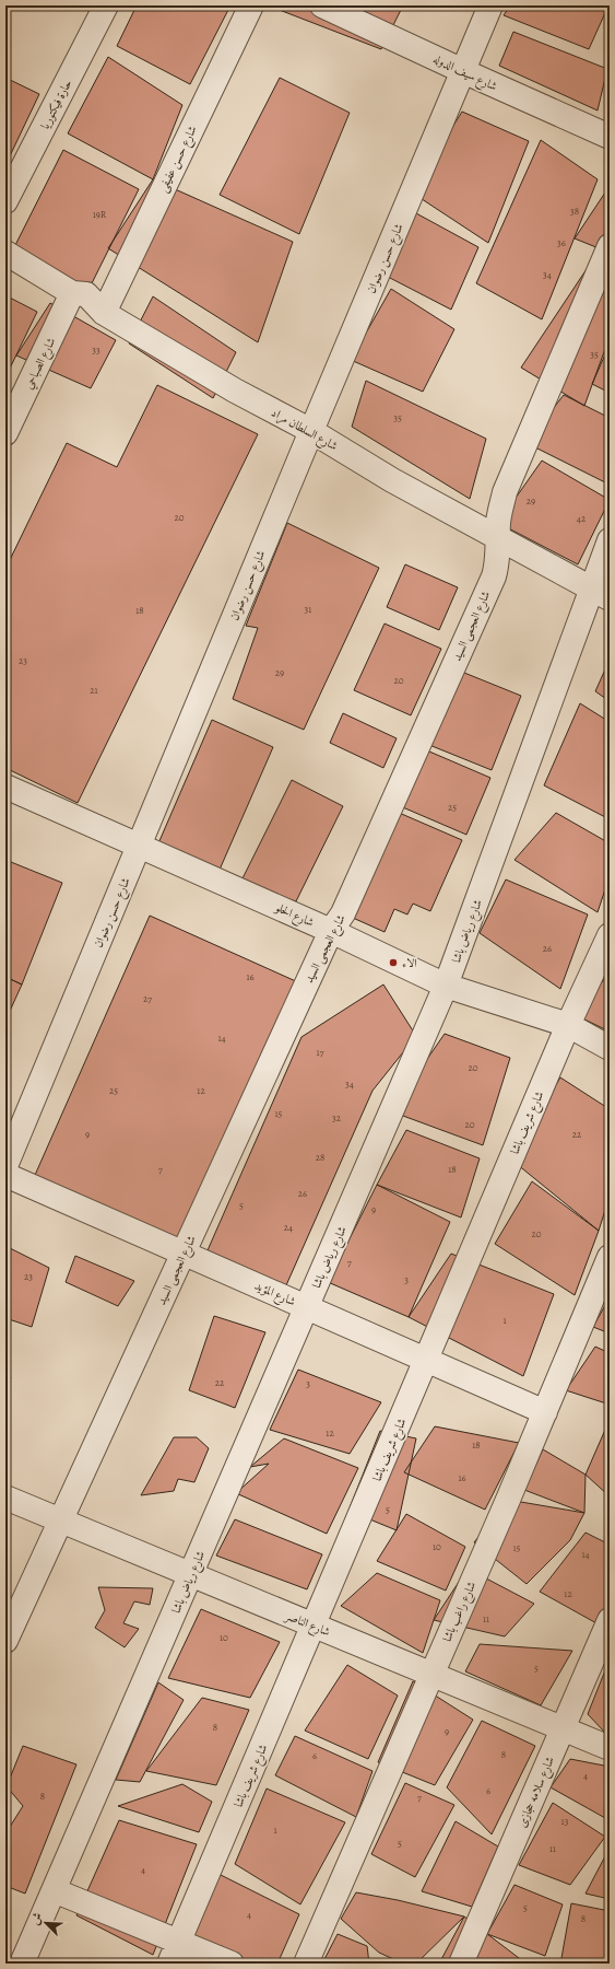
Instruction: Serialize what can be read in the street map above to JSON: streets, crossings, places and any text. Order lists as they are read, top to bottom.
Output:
{
  "streets": {
    "street": [
      "شارع سيف الدوله",
      "حارة فيكتوريا",
      "شارع حسن عفيفى",
      "شارع حسن رضوان",
      "شارع الصباحي",
      "شارع السلطان مراد",
      "شارع العجمى السيد",
      "شارع الحلو",
      "شارع رياض باشا",
      "شارع شريف باشا",
      "شارع المؤيد",
      "شارع راغب باشا",
      "شارع الناصر",
      "شارع سلامه حجازى"
    ]
  },
  "crossings": [
    ["شارع سيف الدوله", "شارع حسن رضوان"],
    ["شارع حسن عفيفى", "شارع السلطان مراد"],
    ["شارع حسن رضوان", "شارع السلطان مراد"],
    ["شارع حسن رضوان", "شارع الحلو"],
    ["شارع الصباحي", "شارع السلطان مراد"],
    ["شارع السلطان مراد", "شارع العجمى السيد"],
    ["شارع السلطان مراد", "شارع رياض باشا"],
    ["شارع العجمى السيد", "شارع الحلو"],
    ["شارع العجمى السيد", "شارع المؤيد"],
    ["شارع العجمى السيد", "شارع الناصر"],
    ["شارع الحلو", "شارع رياض باشا"],
    ["شارع الحلو", "شارع شريف باشا"],
    ["شارع رياض باشا", "شارع المؤيد"],
    ["شارع رياض باشا", "شارع الناصر"],
    ["شارع شريف باشا", "شارع المؤيد"],
    ["شارع شريف باشا", "شارع الناصر"],
    ["شارع المؤيد", "شارع راغب باشا"],
    ["شارع راغب باشا", "شارع الناصر"],
    ["شارع الناصر", "شارع سلامه حجازى"]
  ],
  "places": ["الاء"],
  "house_numbers": [
    "38",
    "19R",
    "36",
    "34",
    "33",
    "35",
    "35",
    "29",
    "20",
    "42",
    "31",
    "18",
    "23",
    "29",
    "20",
    "21",
    "25",
    "26",
    "16",
    "27",
    "14",
    "17",
    "20",
    "34",
    "25",
    "12",
    "15",
    "32",
    "20",
    "9",
    "22",
    "28",
    "7",
    "18",
    "26",
    "5",
    "9",
    "24",
    "20",
    "7",
    "23",
    "3",
    "1",
    "22",
    "3",
    "12",
    "18",
    "16",
    "5",
    "10",
    "15",
    "14",
    "12",
    "11",
    "10",
    "5",
    "8",
    "9",
    "8",
    "6",
    "4",
    "6",
    "8",
    "7",
    "13",
    "1",
    "5",
    "11",
    "4",
    "5",
    "4",
    "8"
  ],
  "north": "top left"
}
